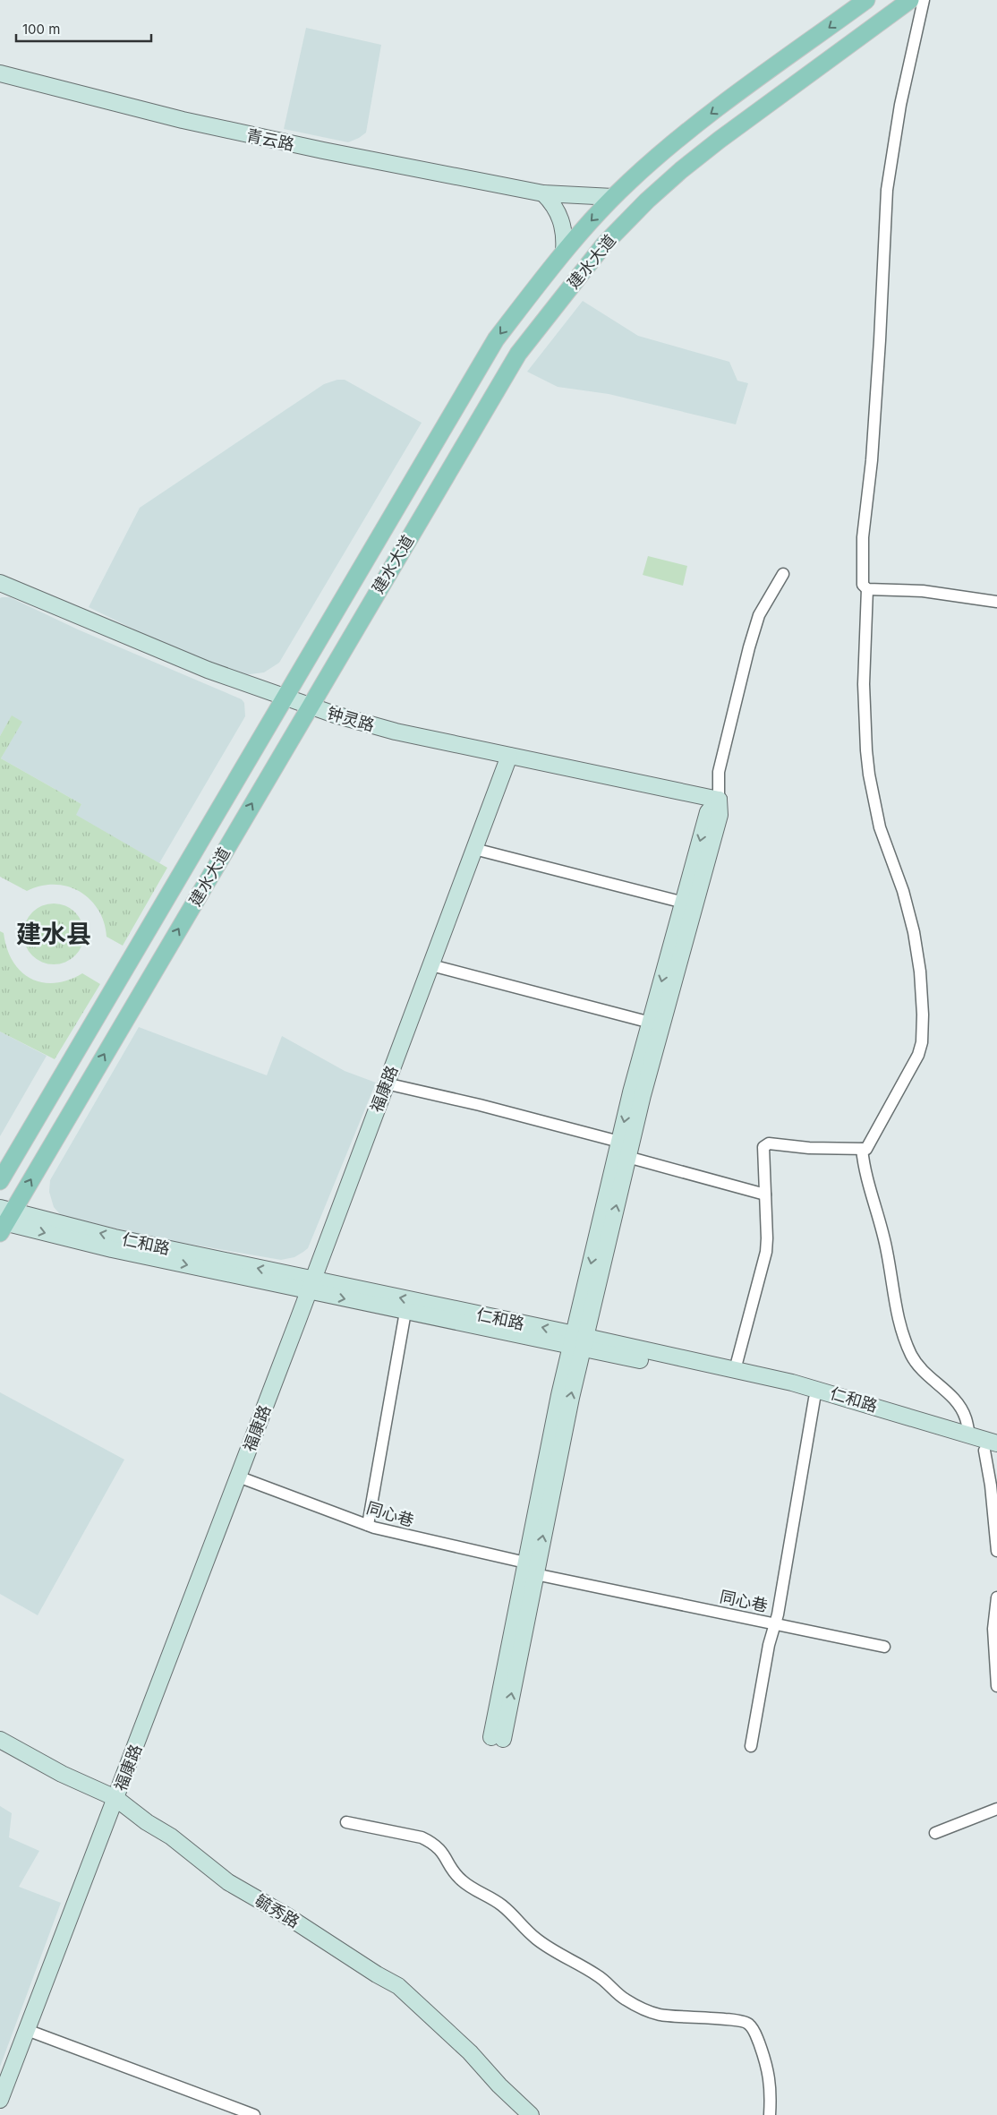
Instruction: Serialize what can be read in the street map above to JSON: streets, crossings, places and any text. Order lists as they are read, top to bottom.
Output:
{
  "streets": {
    "main road": ["建水大道"],
    "street": [
      "青云路",
      "钟灵路",
      "福康路",
      "仁和路",
      "同心巷",
      "毓秀路"
    ]
  },
  "crossings": [
    ["青云路", "建水大道"],
    ["建水大道", "钟灵路"],
    ["建水大道", "仁和路"],
    ["钟灵路", "福康路"],
    ["福康路", "仁和路"],
    ["福康路", "同心巷"],
    ["福康路", "毓秀路"],
    ["仁和路", "同心巷"]
  ],
  "districts": ["建水县"],
  "scale_bar": "100 m"
}
